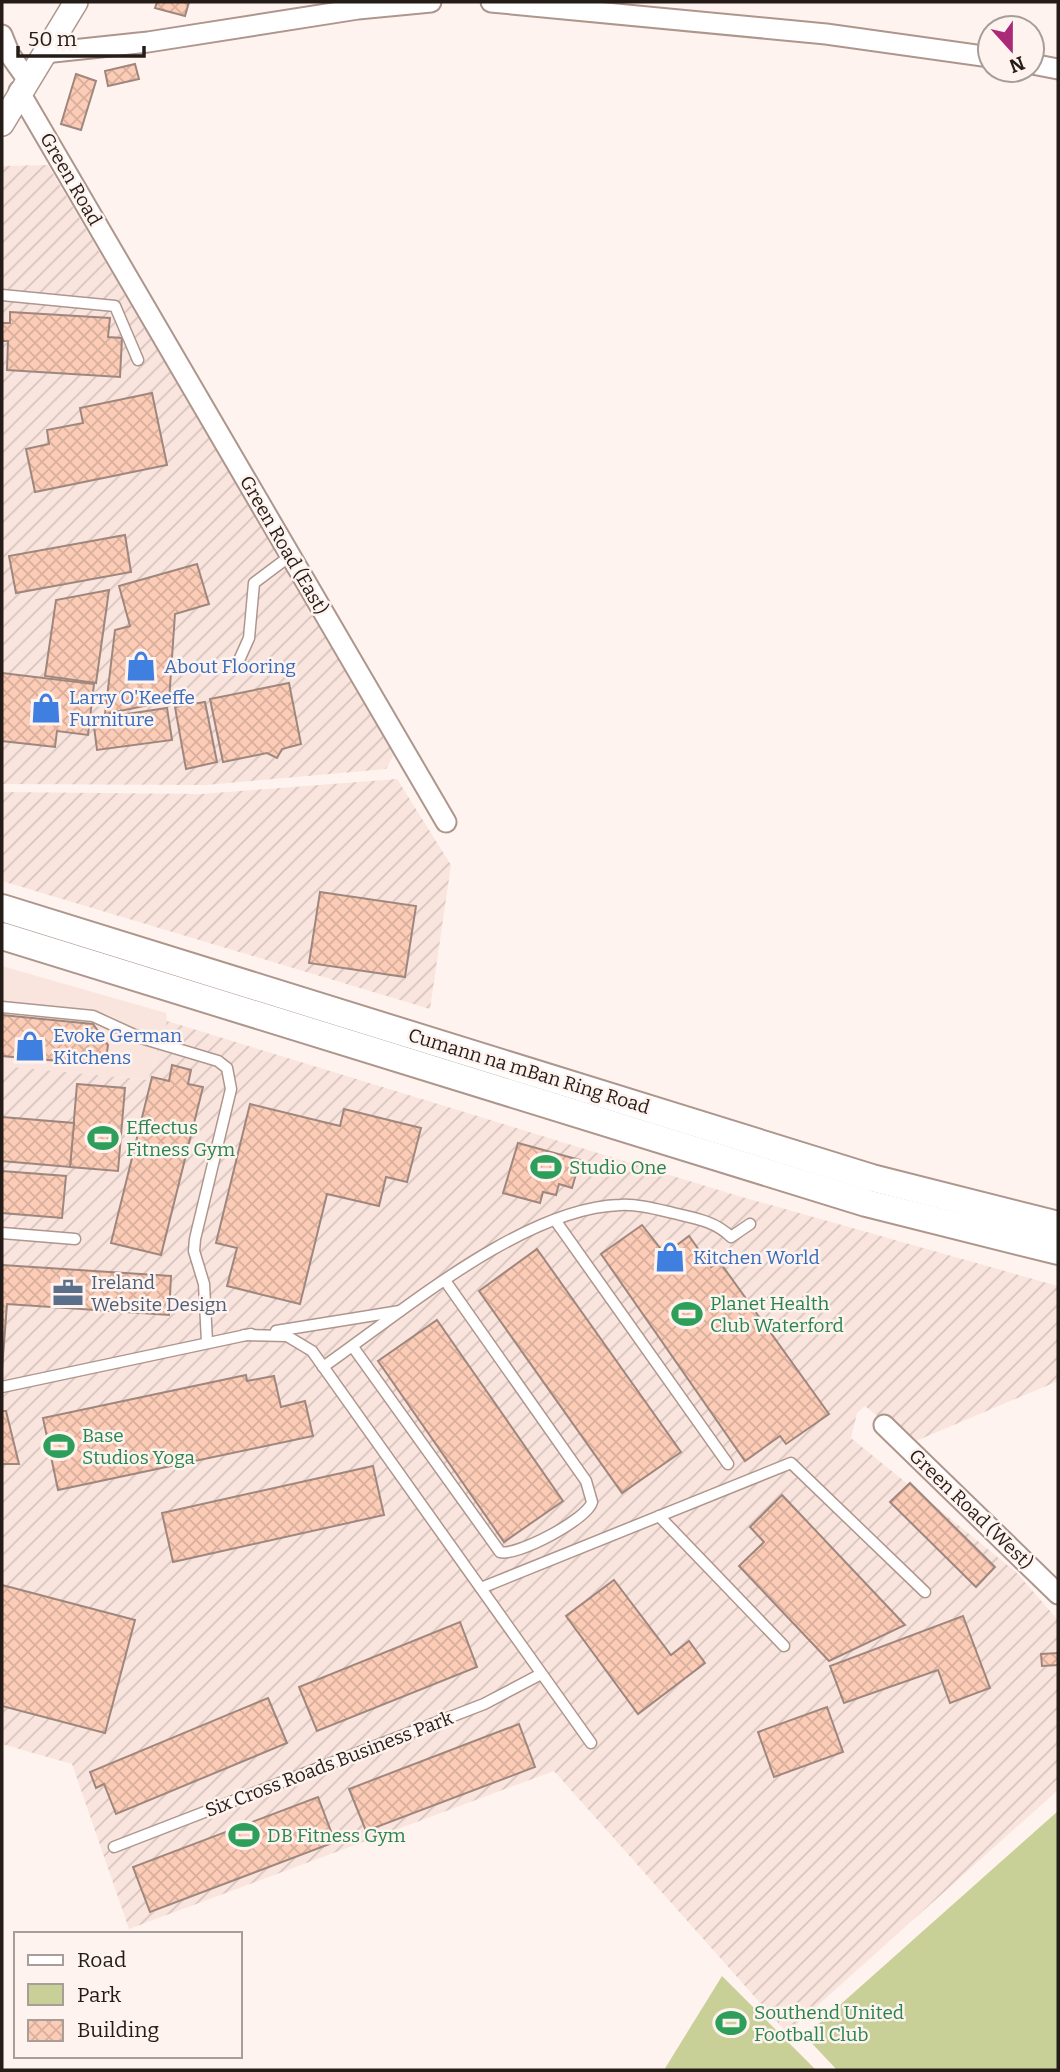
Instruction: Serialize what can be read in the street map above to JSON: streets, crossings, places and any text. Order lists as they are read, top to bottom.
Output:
{
  "streets": {
    "main road": ["Cumann na mBan Ring Road"],
    "street": ["Green Road", "Green Road (East)", "Green Road (West)"],
    "lane": ["Six Cross Roads Business Park"]
  },
  "crossings": [
    ["Green Road", "Green Road (East)"]
  ],
  "places": {
    "shop": [
      "About Flooring",
      "Larry O'Keeffe Furniture",
      "Evoke German Kitchens",
      "Kitchen World"
    ],
    "sports": [
      "Effectus Fitness Gym",
      "Studio One",
      "Planet Health Club Waterford",
      "Base Studios Yoga",
      "DB Fitness Gym",
      "Southend United Football Club"
    ],
    "office": ["Ireland Website Design"]
  },
  "legend": ["Road", "Park", "Building"],
  "scale_bar": "50 m",
  "north": "bottom"
}
